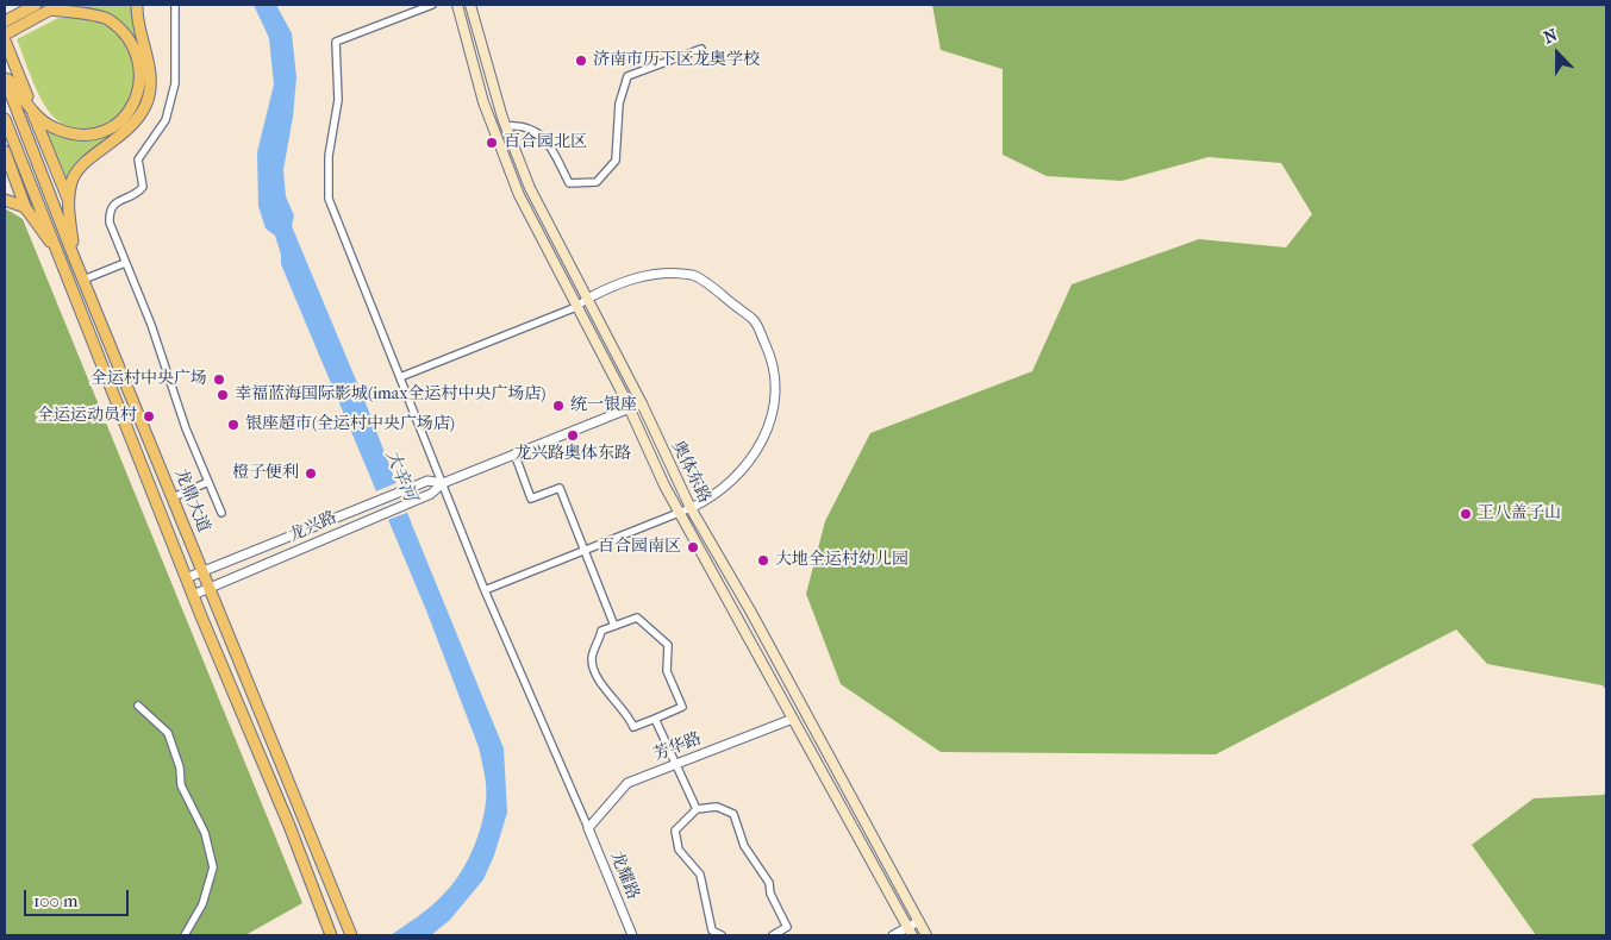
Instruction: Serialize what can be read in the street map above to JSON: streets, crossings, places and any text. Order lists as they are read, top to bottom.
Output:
{
  "streets": {
    "main road": ["奥体东路", "龙鼎大道"],
    "street": ["龙兴路", "芳华路", "龙耀路"]
  },
  "crossings": [
    ["奥体东路", "龙兴路"],
    ["龙鼎大道", "龙兴路"],
    ["芳华路", "龙耀路"]
  ],
  "water": ["大辛河"],
  "places": [
    "济南市历下区龙奥学校",
    "百合园北区",
    "全运村中央广场",
    "幸福蓝海国际影城(imax全运村中央广场店)",
    "统一银座",
    "全运运动员村",
    "银座超市(全运村中央广场店)",
    "龙兴路奥体东路",
    "橙子便利",
    "王八盖子山",
    "百合园南区",
    "大地全运村幼儿园"
  ],
  "scale_bar": "100 m",
  "north": "top"
}
